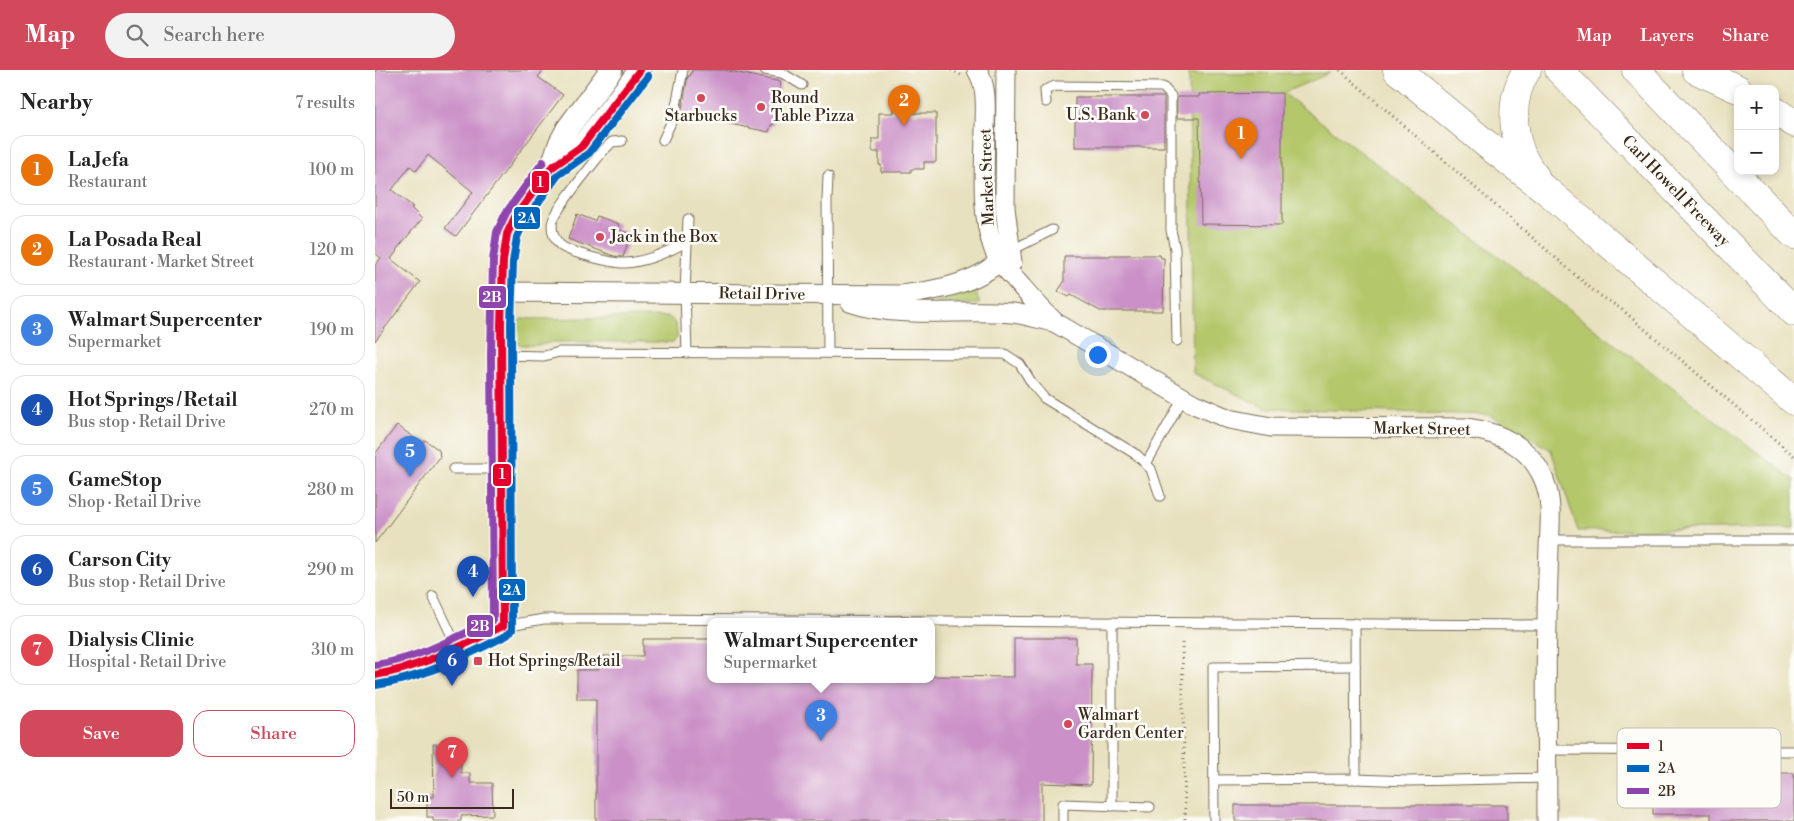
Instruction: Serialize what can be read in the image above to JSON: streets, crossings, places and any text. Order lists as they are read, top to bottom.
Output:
{
  "streets": {
    "highway": ["Carl Howell Freeway"],
    "street": ["Market Street", "Retail Drive"]
  },
  "crossings": [
    ["Market Street", "Retail Drive"]
  ],
  "places": {
    "other": [
      "Starbucks",
      "Round Table Pizza",
      "U.S. Bank",
      "Jack in the Box",
      "Walmart Garden Center"
    ],
    "transit": ["Hot Springs/Retail"]
  },
  "lines": ["transit line 1", "transit line 2A", "transit line 2B"],
  "legend": ["1", "2A", "2B"],
  "scale_bar": "50 m",
  "page": {
    "header": "Map",
    "search": "Search here",
    "nav": ["Map", "Layers", "Share"],
    "heading": ["Nearby", "7 results"],
    "map_buttons": ["+", "−"],
    "pins": [
      "2",
      "1",
      "5",
      "4",
      "6",
      "3",
      "7"
    ],
    "list": [
      {
        "mark": "1",
        "name": "La Jefa",
        "note": "Restaurant",
        "value": "100 m"
      },
      {
        "mark": "2",
        "name": "La Posada Real",
        "note": "Restaurant · Market Street",
        "value": "120 m"
      },
      {
        "mark": "3",
        "name": "Walmart Supercenter",
        "note": "Supermarket",
        "value": "190 m"
      },
      {
        "mark": "4",
        "name": "Hot Springs / Retail",
        "note": "Bus stop · Retail Drive",
        "value": "270 m"
      },
      {
        "mark": "5",
        "name": "GameStop",
        "note": "Shop · Retail Drive",
        "value": "280 m"
      },
      {
        "mark": "6",
        "name": "Carson City",
        "note": "Bus stop · Retail Drive",
        "value": "290 m"
      },
      {
        "mark": "7",
        "name": "Dialysis Clinic",
        "note": "Hospital · Retail Drive",
        "value": "310 m"
      }
    ],
    "popup": ["Walmart Supercenter", "Supermarket"],
    "buttons": ["Save", "Share"],
    "scale": "50 m"
  }
}
